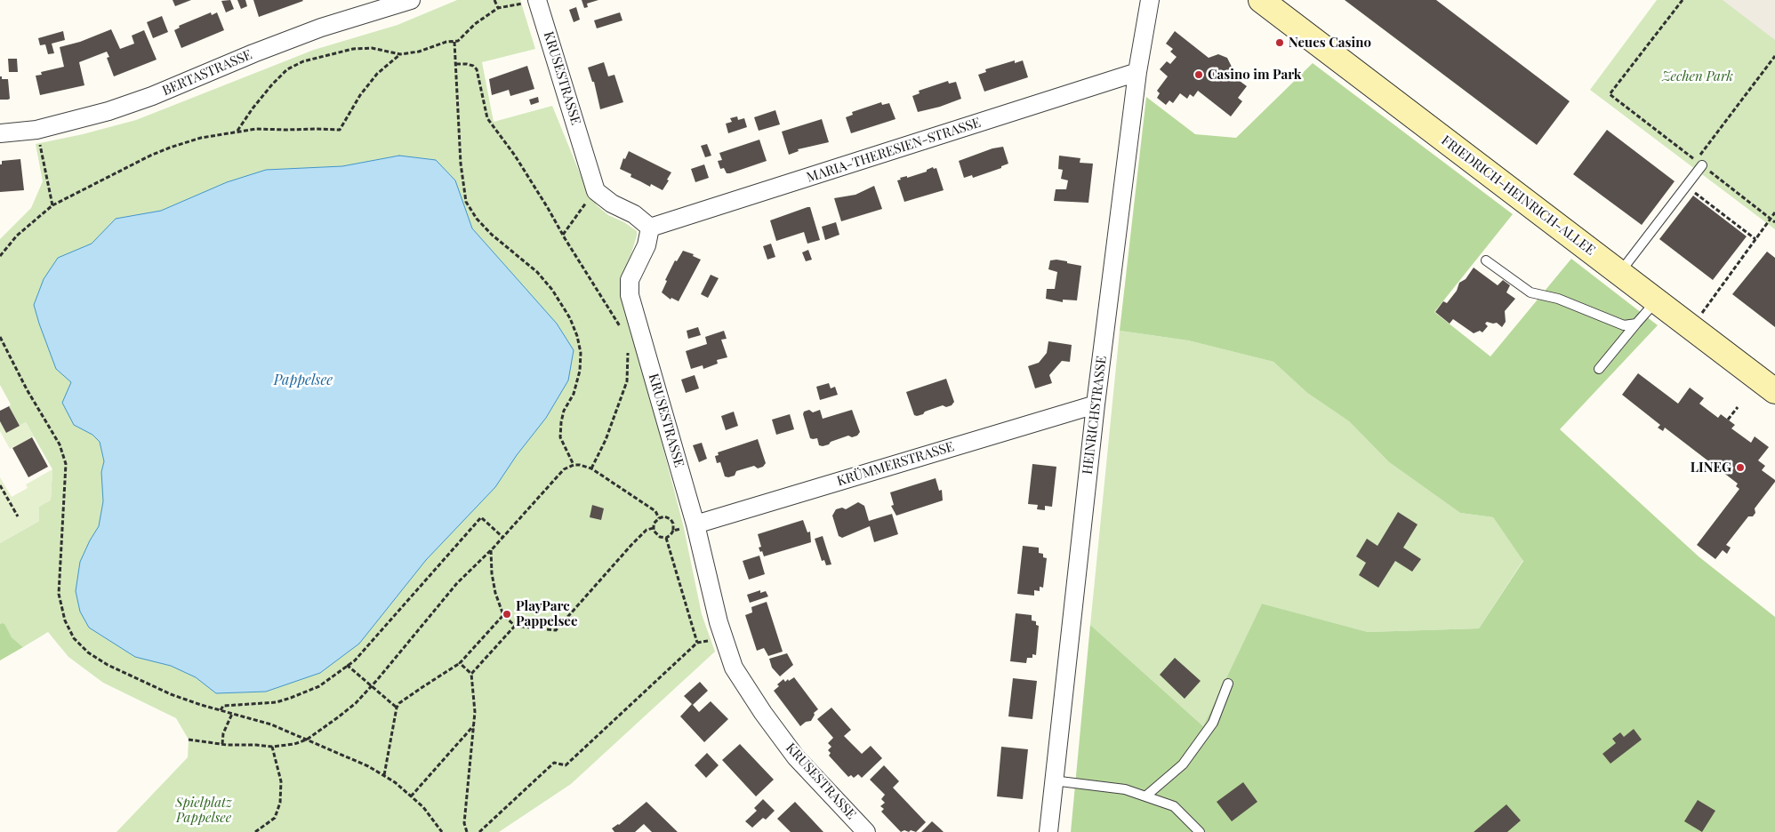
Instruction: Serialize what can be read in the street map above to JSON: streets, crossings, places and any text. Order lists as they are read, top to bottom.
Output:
{
  "streets": {
    "main road": ["FRIEDRICH-HEINRICH-ALLEE"],
    "street": [
      "BERTASTRASSE",
      "KRUSESTRASSE",
      "MARIA-THERESIEN-STRASSE",
      "HEINRICHSTRASSE",
      "KRÜMMERSTRASSE"
    ]
  },
  "crossings": [
    ["KRUSESTRASSE", "MARIA-THERESIEN-STRASSE"],
    ["KRUSESTRASSE", "KRÜMMERSTRASSE"],
    ["MARIA-THERESIEN-STRASSE", "HEINRICHSTRASSE"],
    ["HEINRICHSTRASSE", "KRÜMMERSTRASSE"]
  ],
  "water": ["Pappelsee"],
  "parks": ["Zechen Park", "Spielplatz Pappelsee"],
  "places": [
    "Neues Casino",
    "Casino im Park",
    "LINEG",
    "PlayParc Pappelsee"
  ]
}
